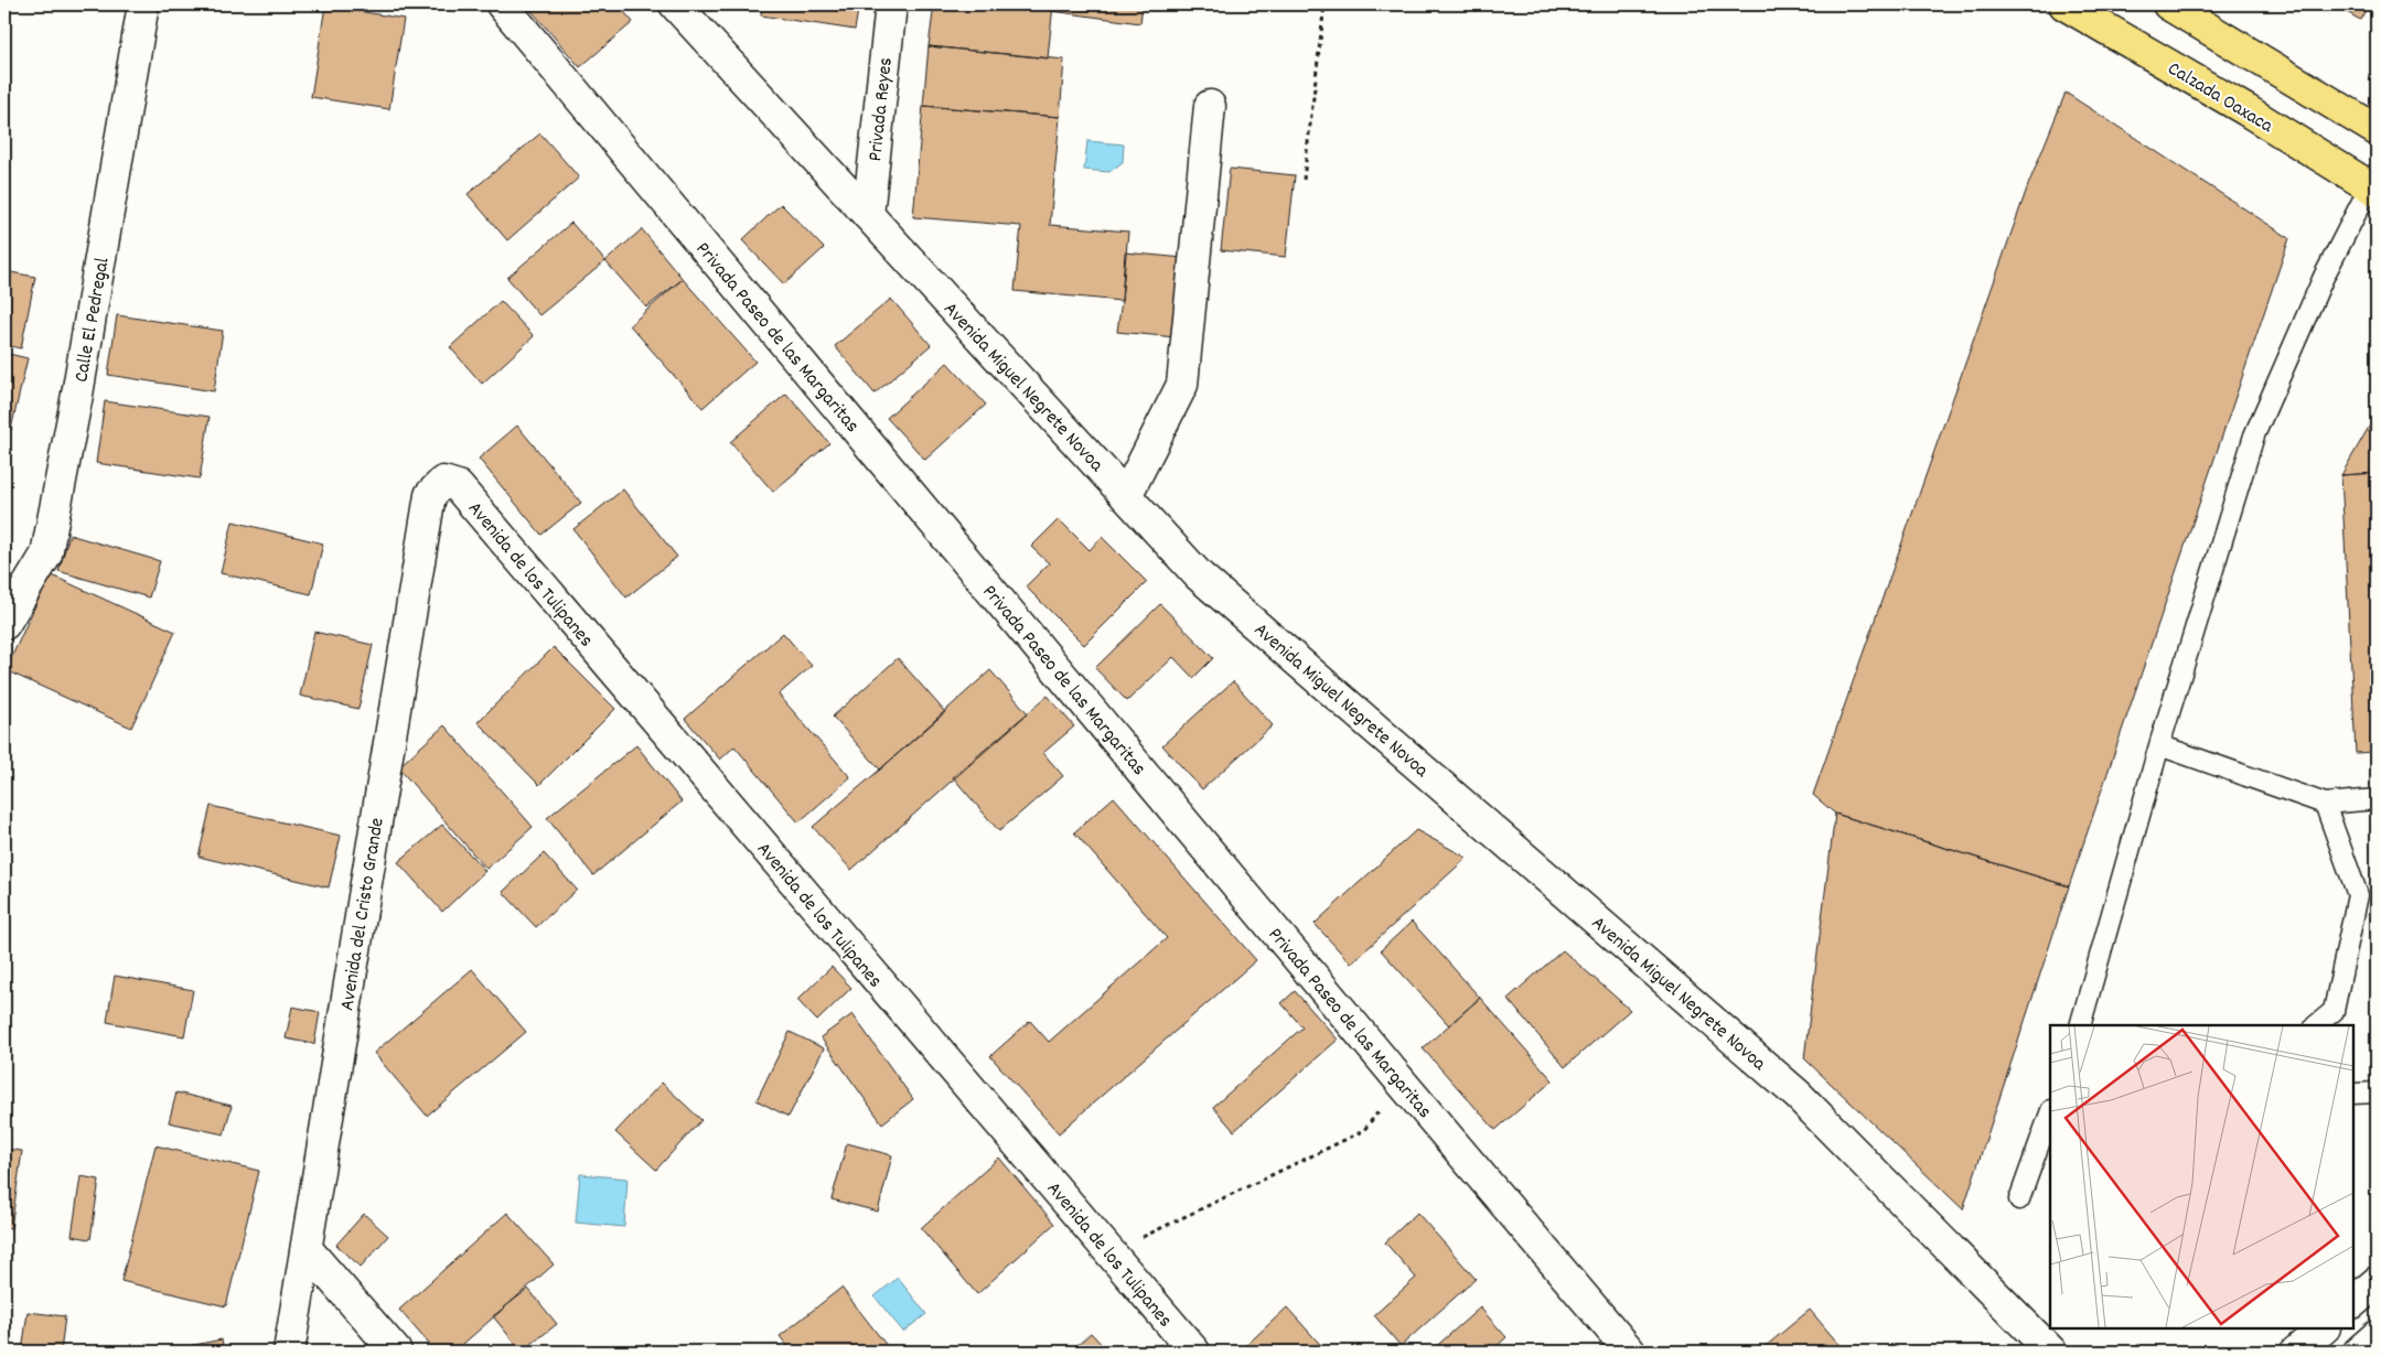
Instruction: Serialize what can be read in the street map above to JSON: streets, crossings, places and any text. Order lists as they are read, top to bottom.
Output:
{
  "streets": {
    "main road": ["Calzada Oaxaca"],
    "street": [
      "Privada Reyes",
      "Calle El Pedregal",
      "Privada Paseo de las Margaritas",
      "Avenida Miguel Negrete Novoa",
      "Avenida de los Tulipanes",
      "Avenida del Cristo Grande"
    ]
  },
  "crossings": [
    ["Privada Reyes", "Avenida Miguel Negrete Novoa"],
    ["Avenida de los Tulipanes", "Avenida del Cristo Grande"]
  ]
}
